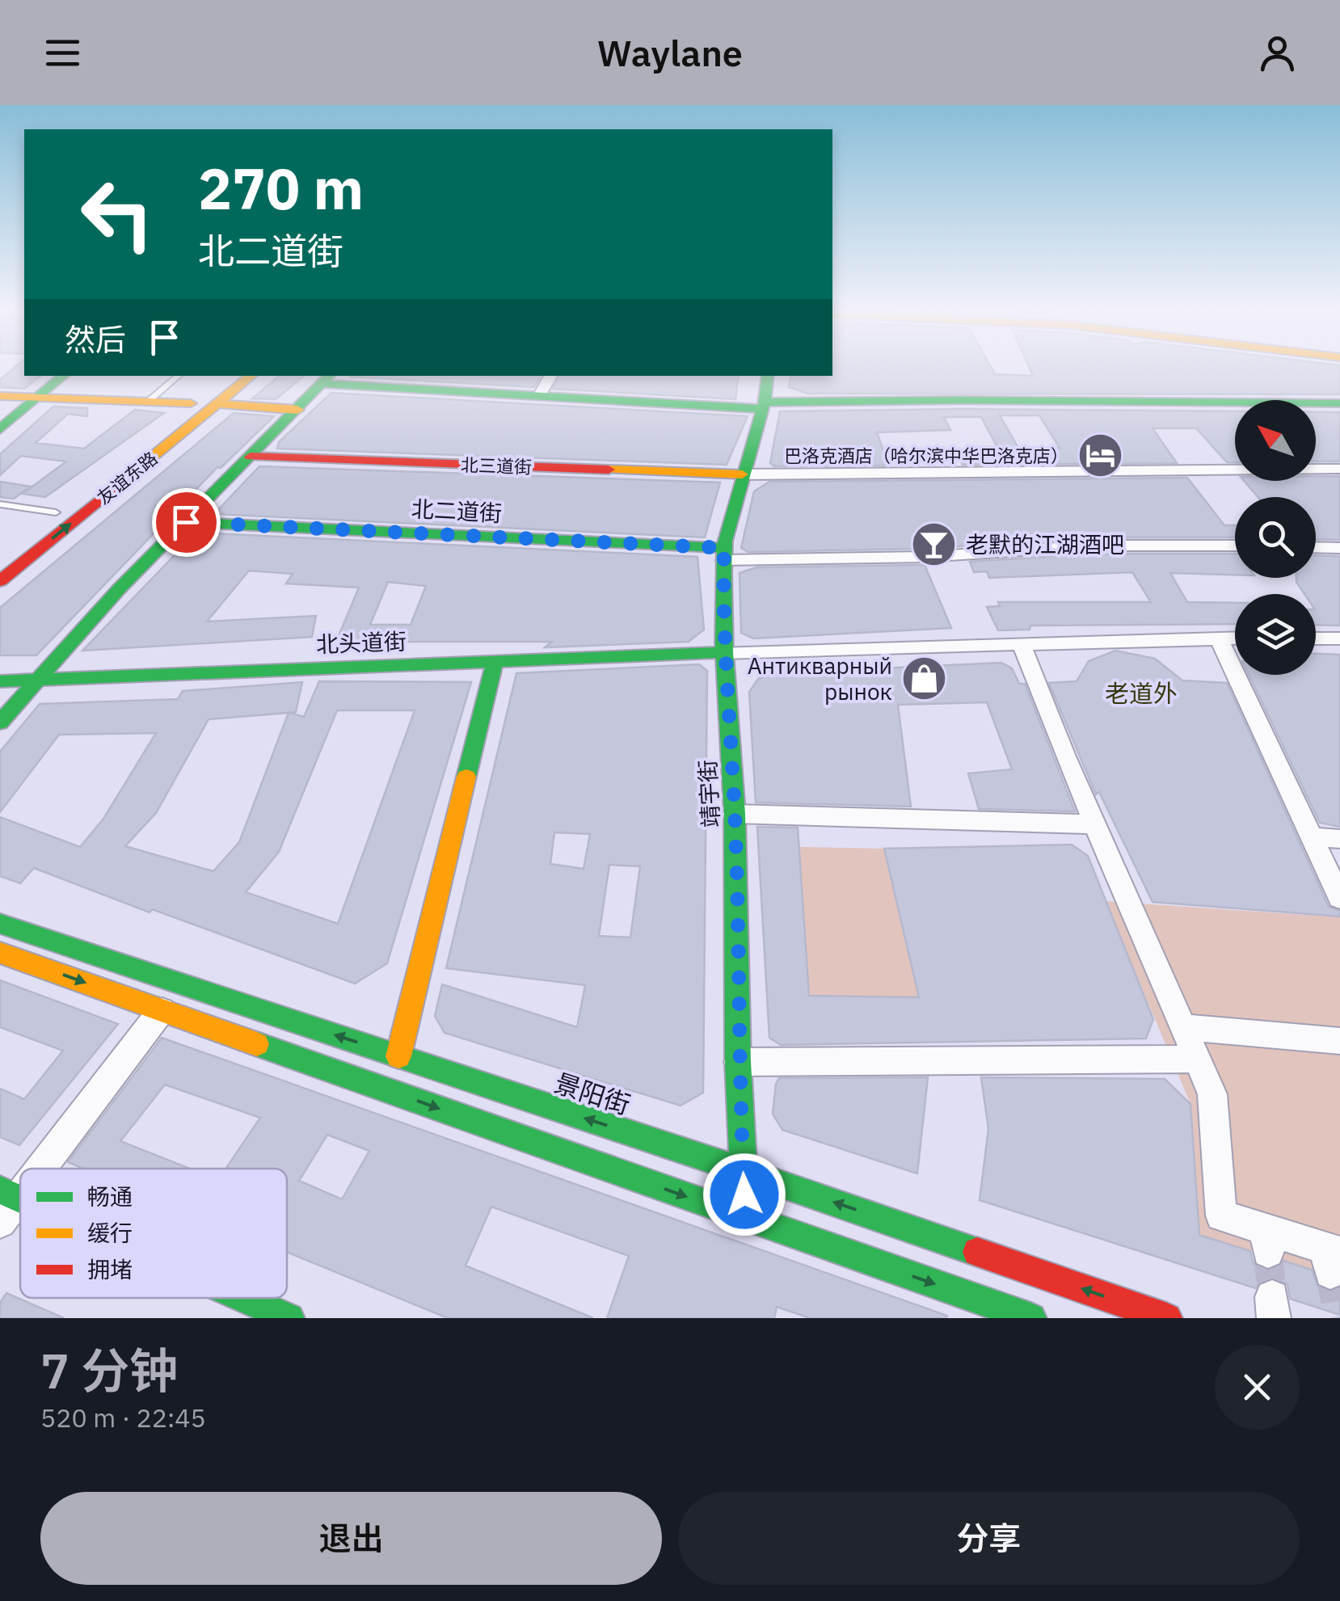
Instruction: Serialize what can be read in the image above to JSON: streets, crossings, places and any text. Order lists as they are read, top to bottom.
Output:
{
  "streets": {
    "main road": [
      "北三道街",
      "友谊东路",
      "北二道街",
      "北头道街",
      "靖宇街",
      "景阳街"
    ]
  },
  "crossings": [
    ["北三道街", "靖宇街"],
    ["北二道街", "靖宇街"],
    ["北头道街", "靖宇街"],
    ["靖宇街", "景阳街"]
  ],
  "districts": ["老道外"],
  "places": {
    "hotel": ["巴洛克酒店（哈尔滨中华巴洛克店）"],
    "bar": ["老默的江湖酒吧"],
    "shop": ["Антикварный рынок"]
  },
  "legend": ["畅通", "缓行", "拥堵"],
  "north": "top left",
  "page": {
    "header": "Waylane",
    "turn": ["270 m", "北二道街"],
    "then": "然后",
    "heading": ["7 分钟", "520 m · 22:45"],
    "buttons": ["退出", "分享"]
  }
}
